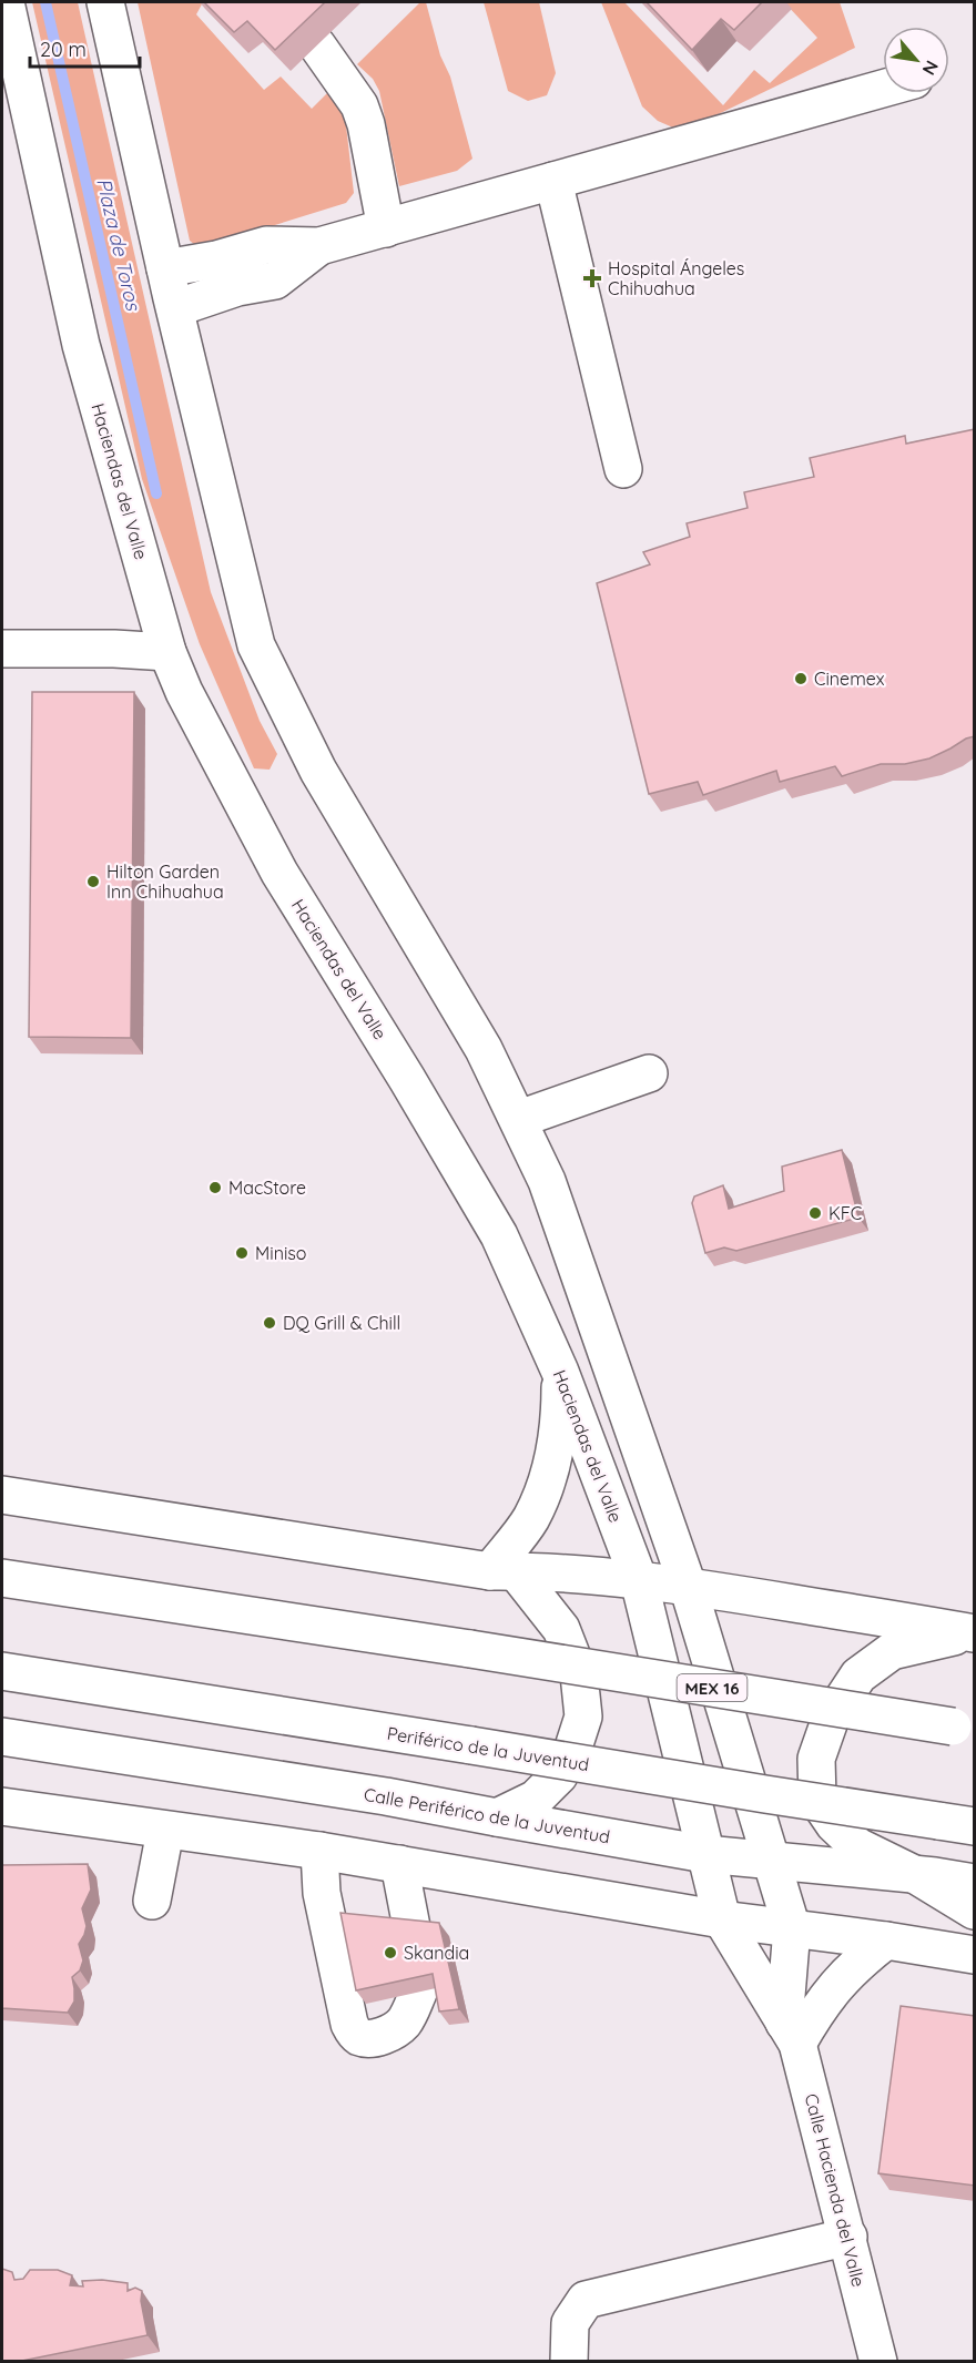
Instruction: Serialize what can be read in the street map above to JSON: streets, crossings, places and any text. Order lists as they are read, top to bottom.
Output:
{
  "streets": {
    "main road": [
      "Haciendas del Valle",
      "MEX 16",
      "Periférico de la Juventud",
      "Calle Periférico de la Juventud",
      "Calle Hacienda del Valle"
    ]
  },
  "crossings": [
    ["Haciendas del Valle", "Calle Periférico de la Juventud"],
    ["Haciendas del Valle", "Calle Hacienda del Valle"]
  ],
  "water": ["Plaza de Toros"],
  "places": {
    "health": ["Hospital Ángeles Chihuahua"],
    "other": [
      "Cinemex",
      "Hilton Garden Inn Chihuahua",
      "MacStore",
      "KFC",
      "Miniso",
      "DQ Grill & Chill",
      "Skandia"
    ]
  },
  "scale_bar": "20 m",
  "north": "bottom right"
}
